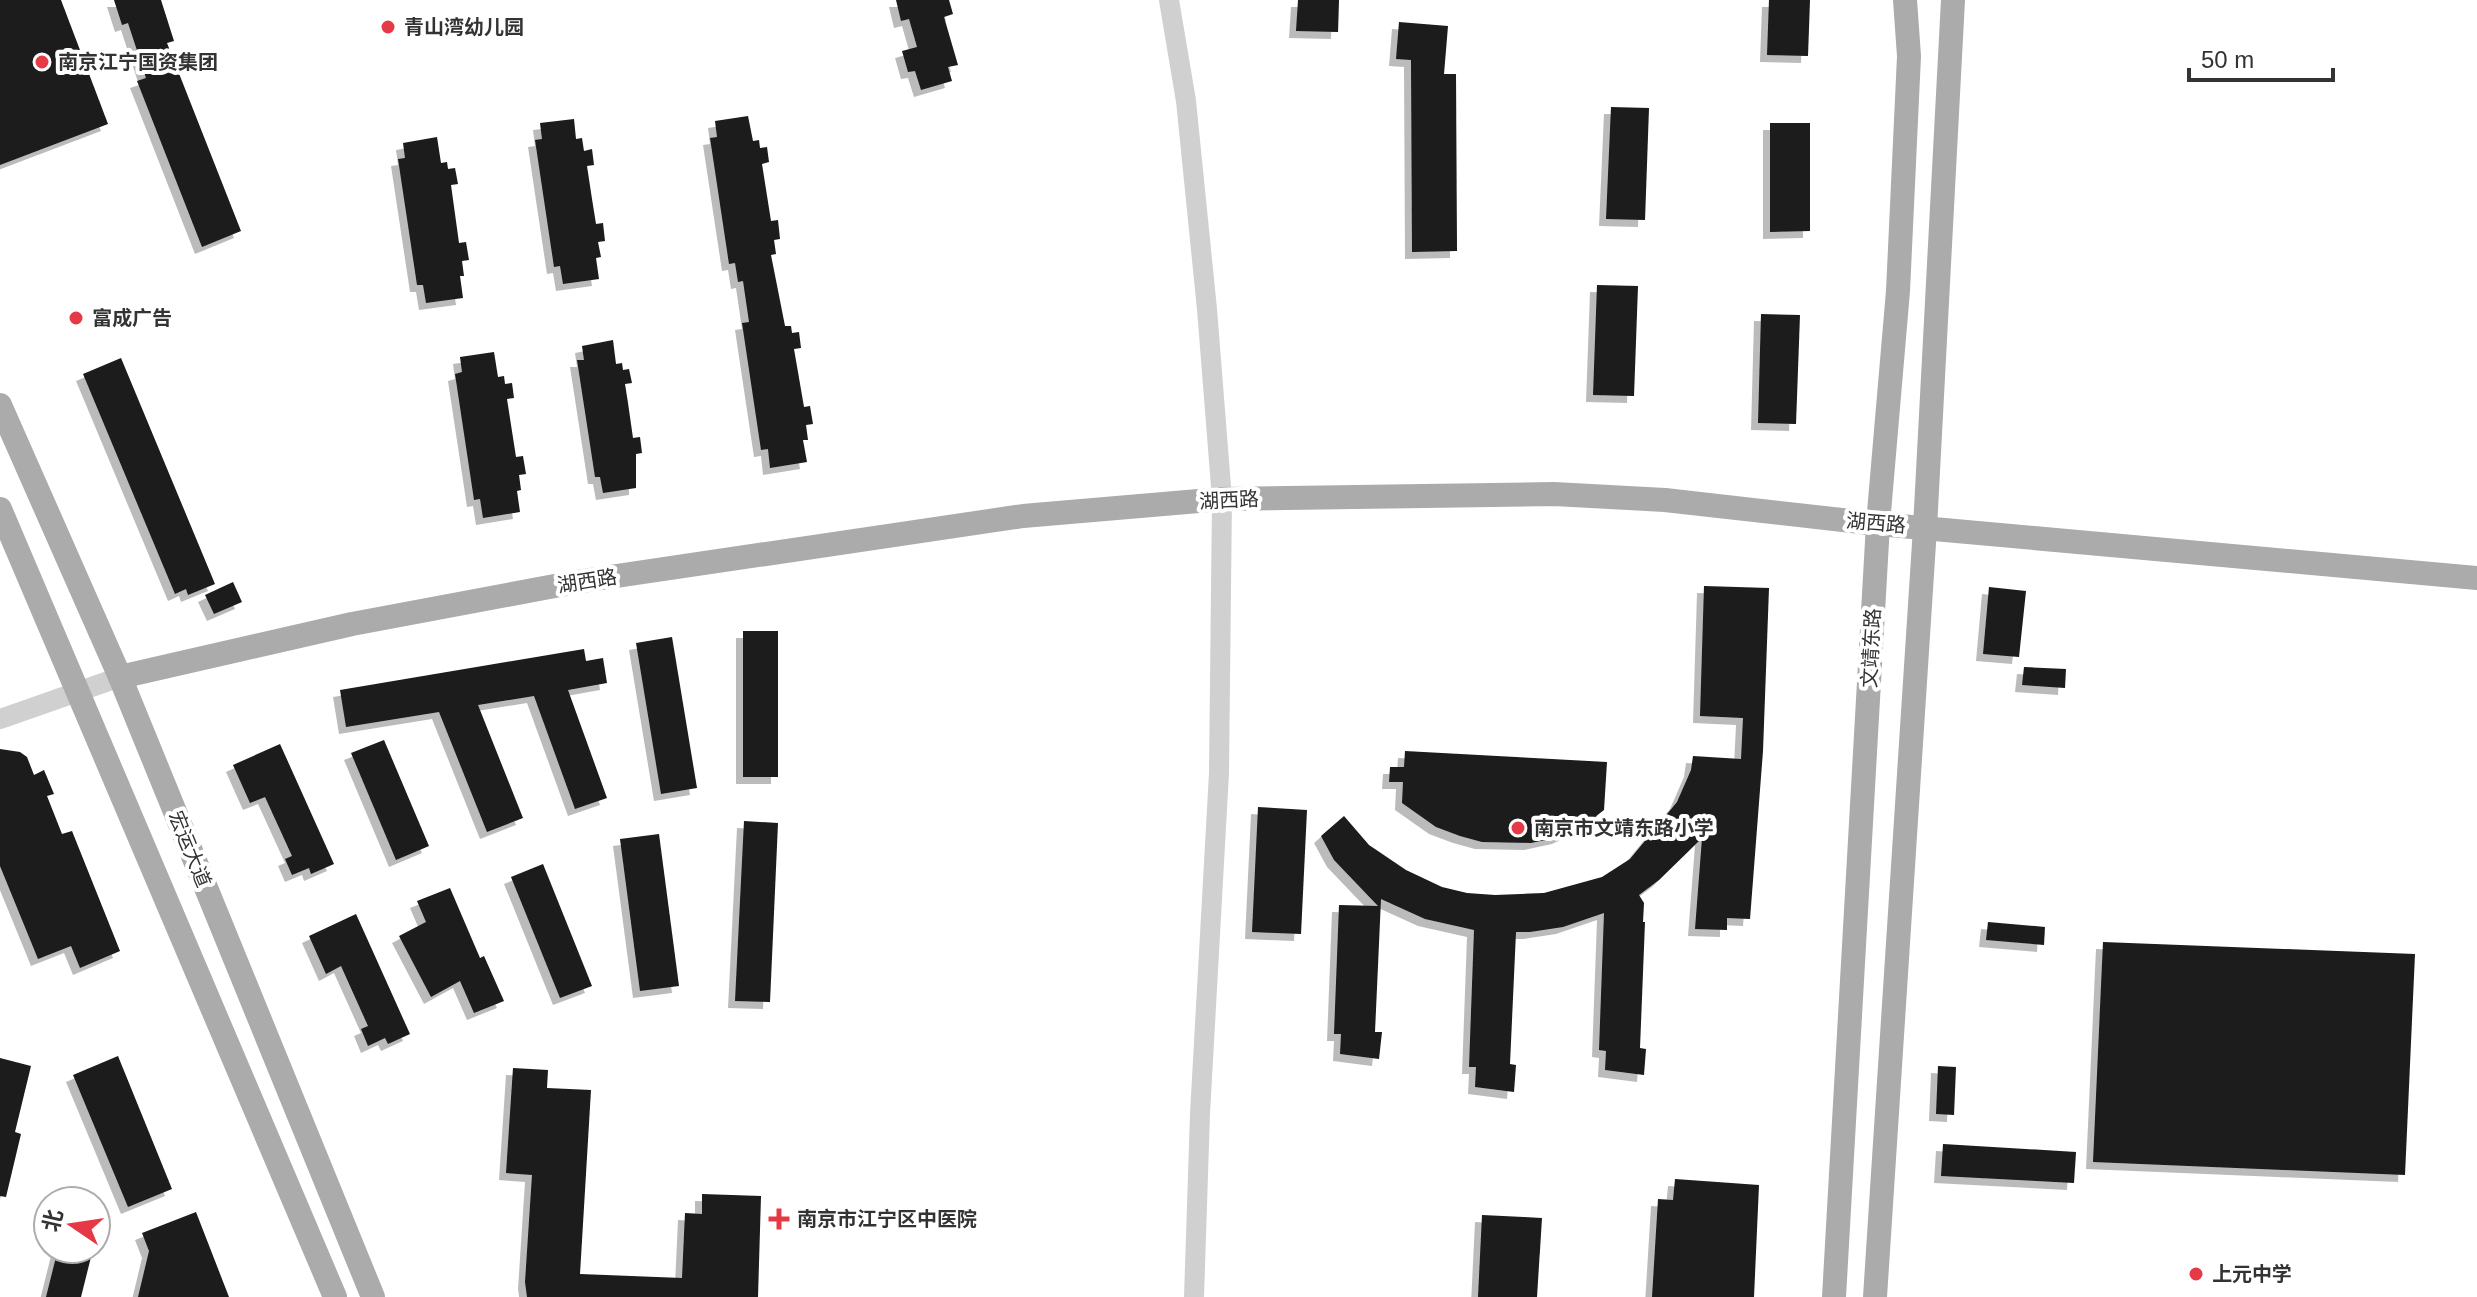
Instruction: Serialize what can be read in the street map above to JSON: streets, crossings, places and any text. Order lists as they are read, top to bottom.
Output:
{
  "streets": {
    "main road": ["湖西路", "文靖东路", "宏运大道"]
  },
  "crossings": [
    ["湖西路", "文靖东路"],
    ["湖西路", "宏运大道"]
  ],
  "places": {
    "other": [
      "青山湾幼儿园",
      "南京江宁国资集团",
      "富成广告",
      "南京市文靖东路小学",
      "上元中学"
    ],
    "health": ["南京市江宁区中医院"]
  },
  "scale_bar": "50 m",
  "north": "left"
}
